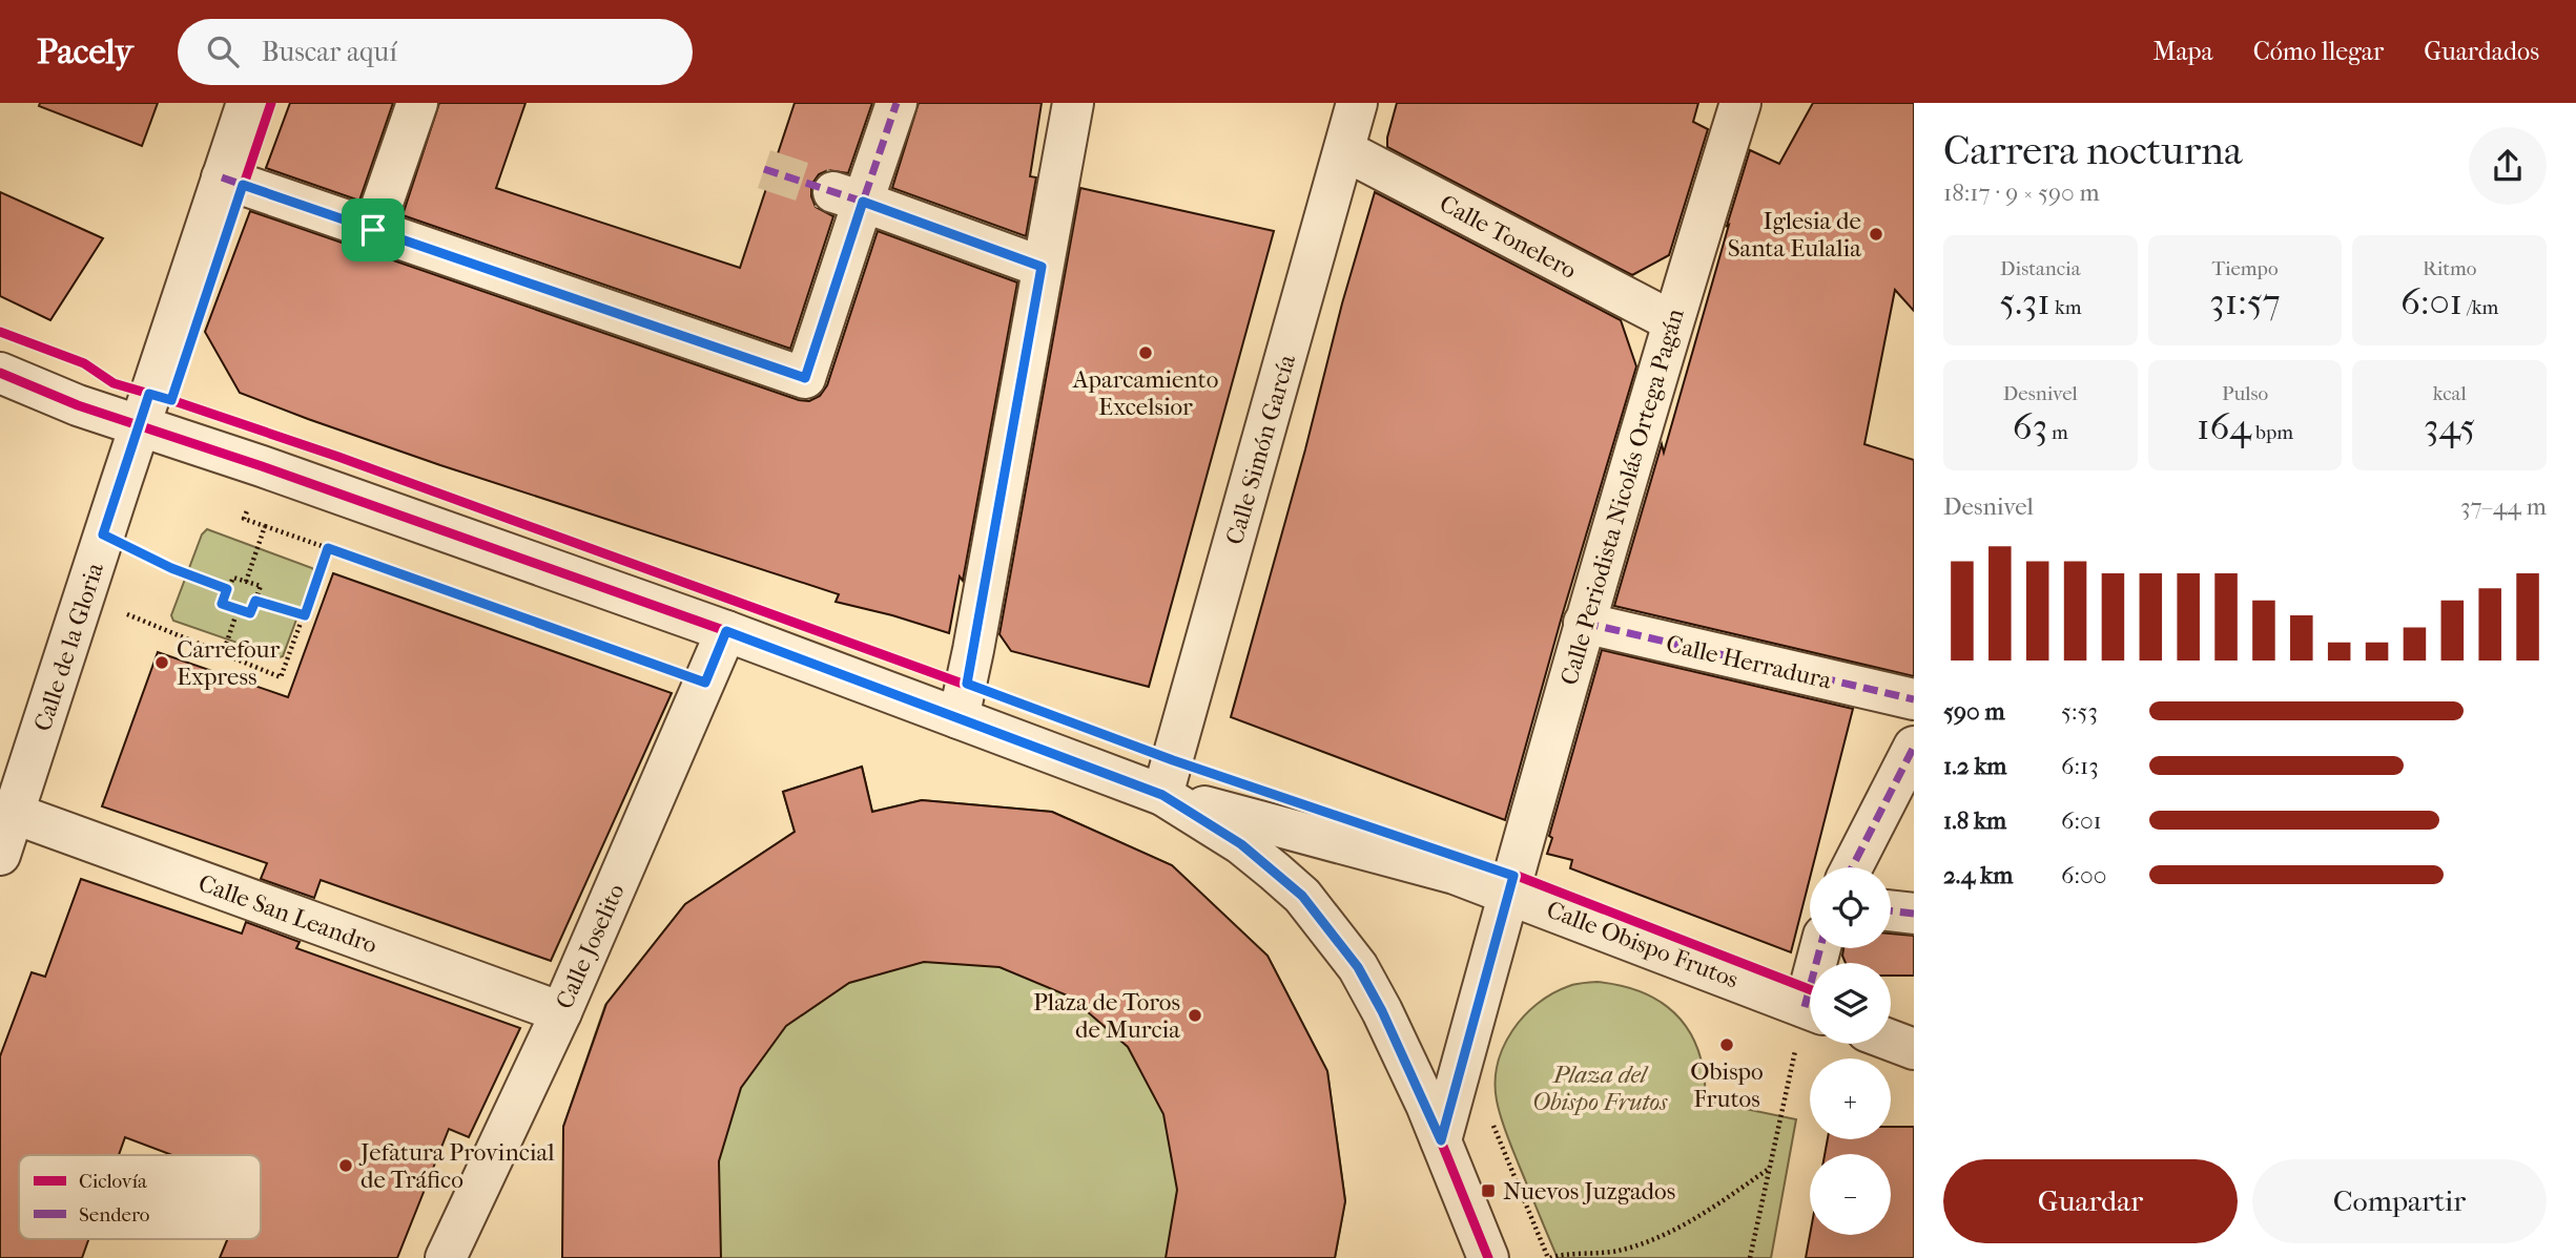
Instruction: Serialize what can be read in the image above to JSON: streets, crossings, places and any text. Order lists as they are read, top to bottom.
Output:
{
  "streets": {
    "street": [
      "Calle Tonelero",
      "Calle Simón García",
      "Calle Periodista Nicolás Ortega Pagán",
      "Calle de la Gloria",
      "Calle Herradura",
      "Calle San Leandro",
      "Calle Obispo Frutos",
      "Calle Joselito"
    ]
  },
  "crossings": [
    ["Calle Tonelero", "Calle Simón García"],
    ["Calle Tonelero", "Calle Periodista Nicolás Ortega Pagán"],
    ["Calle Simón García", "Calle Obispo Frutos"],
    ["Calle Periodista Nicolás Ortega Pagán", "Calle Herradura"],
    ["Calle Periodista Nicolás Ortega Pagán", "Calle Obispo Frutos"],
    ["Calle de la Gloria", "Calle San Leandro"],
    ["Calle San Leandro", "Calle Joselito"]
  ],
  "parks": ["Plaza del Obispo Frutos"],
  "places": {
    "other": [
      "Iglesia de Santa Eulalia",
      "Aparcamiento Excelsior",
      "Carrefour Express",
      "Plaza de Toros de Murcia",
      "Obispo Frutos",
      "Jefatura Provincial de Tráfico"
    ],
    "transit": ["Nuevos Juzgados"]
  },
  "legend": ["Ciclovía", "Sendero"],
  "page": {
    "header": "Pacely",
    "search": "Buscar aquí",
    "nav": ["Mapa", "Cómo llegar", "Guardados"],
    "heading": ["Carrera nocturna", "18:17 · 9 × 590 m"],
    "stats": [
      ["Distancia", "5.31 km"],
      ["Tiempo", "31:57"],
      ["Ritmo", "6:01 /km"],
      ["Desnivel", "63 m"],
      ["Pulso", "164 bpm"],
      ["kcal", "345"]
    ],
    "chart": ["Desnivel", "37–44 m"],
    "list": [
      {
        "name": "590 m",
        "note": "5:53"
      },
      {
        "name": "1.2 km",
        "note": "6:13"
      },
      {
        "name": "1.8 km",
        "note": "6:01"
      },
      {
        "name": "2.4 km",
        "note": "6:00"
      }
    ],
    "map_buttons": ["+", "−"],
    "buttons": ["Guardar", "Compartir"]
  }
}
